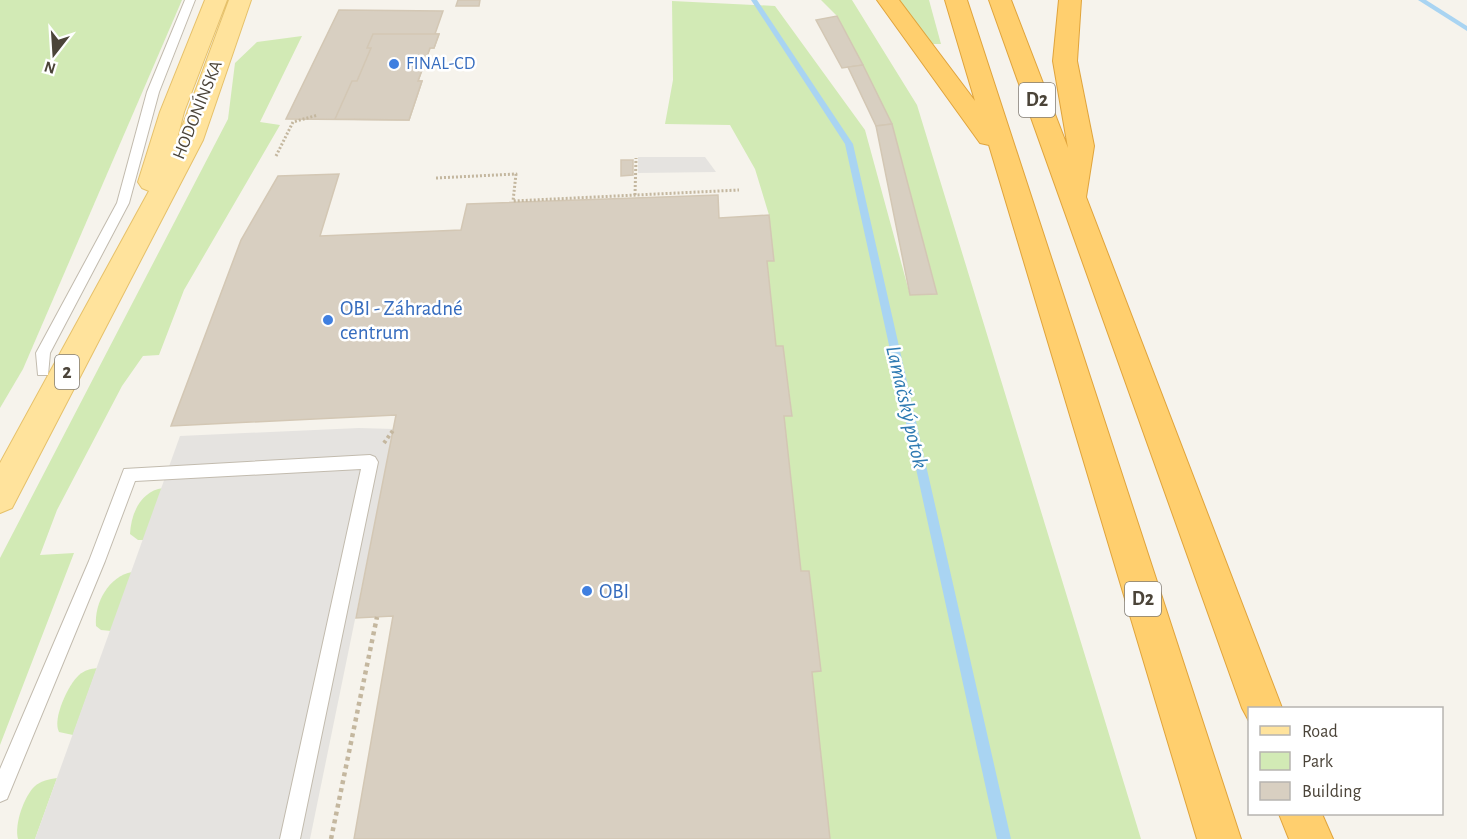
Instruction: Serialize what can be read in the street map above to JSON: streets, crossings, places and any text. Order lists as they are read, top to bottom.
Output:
{
  "streets": {
    "highway": ["D2"],
    "main road": ["HODONÍNSKA", "2"]
  },
  "water": ["Lamačský potok"],
  "places": ["FINAL-CD", "OBI - Záhradné centrum", "OBI"],
  "legend": ["Road", "Park", "Building"],
  "north": "bottom"
}
